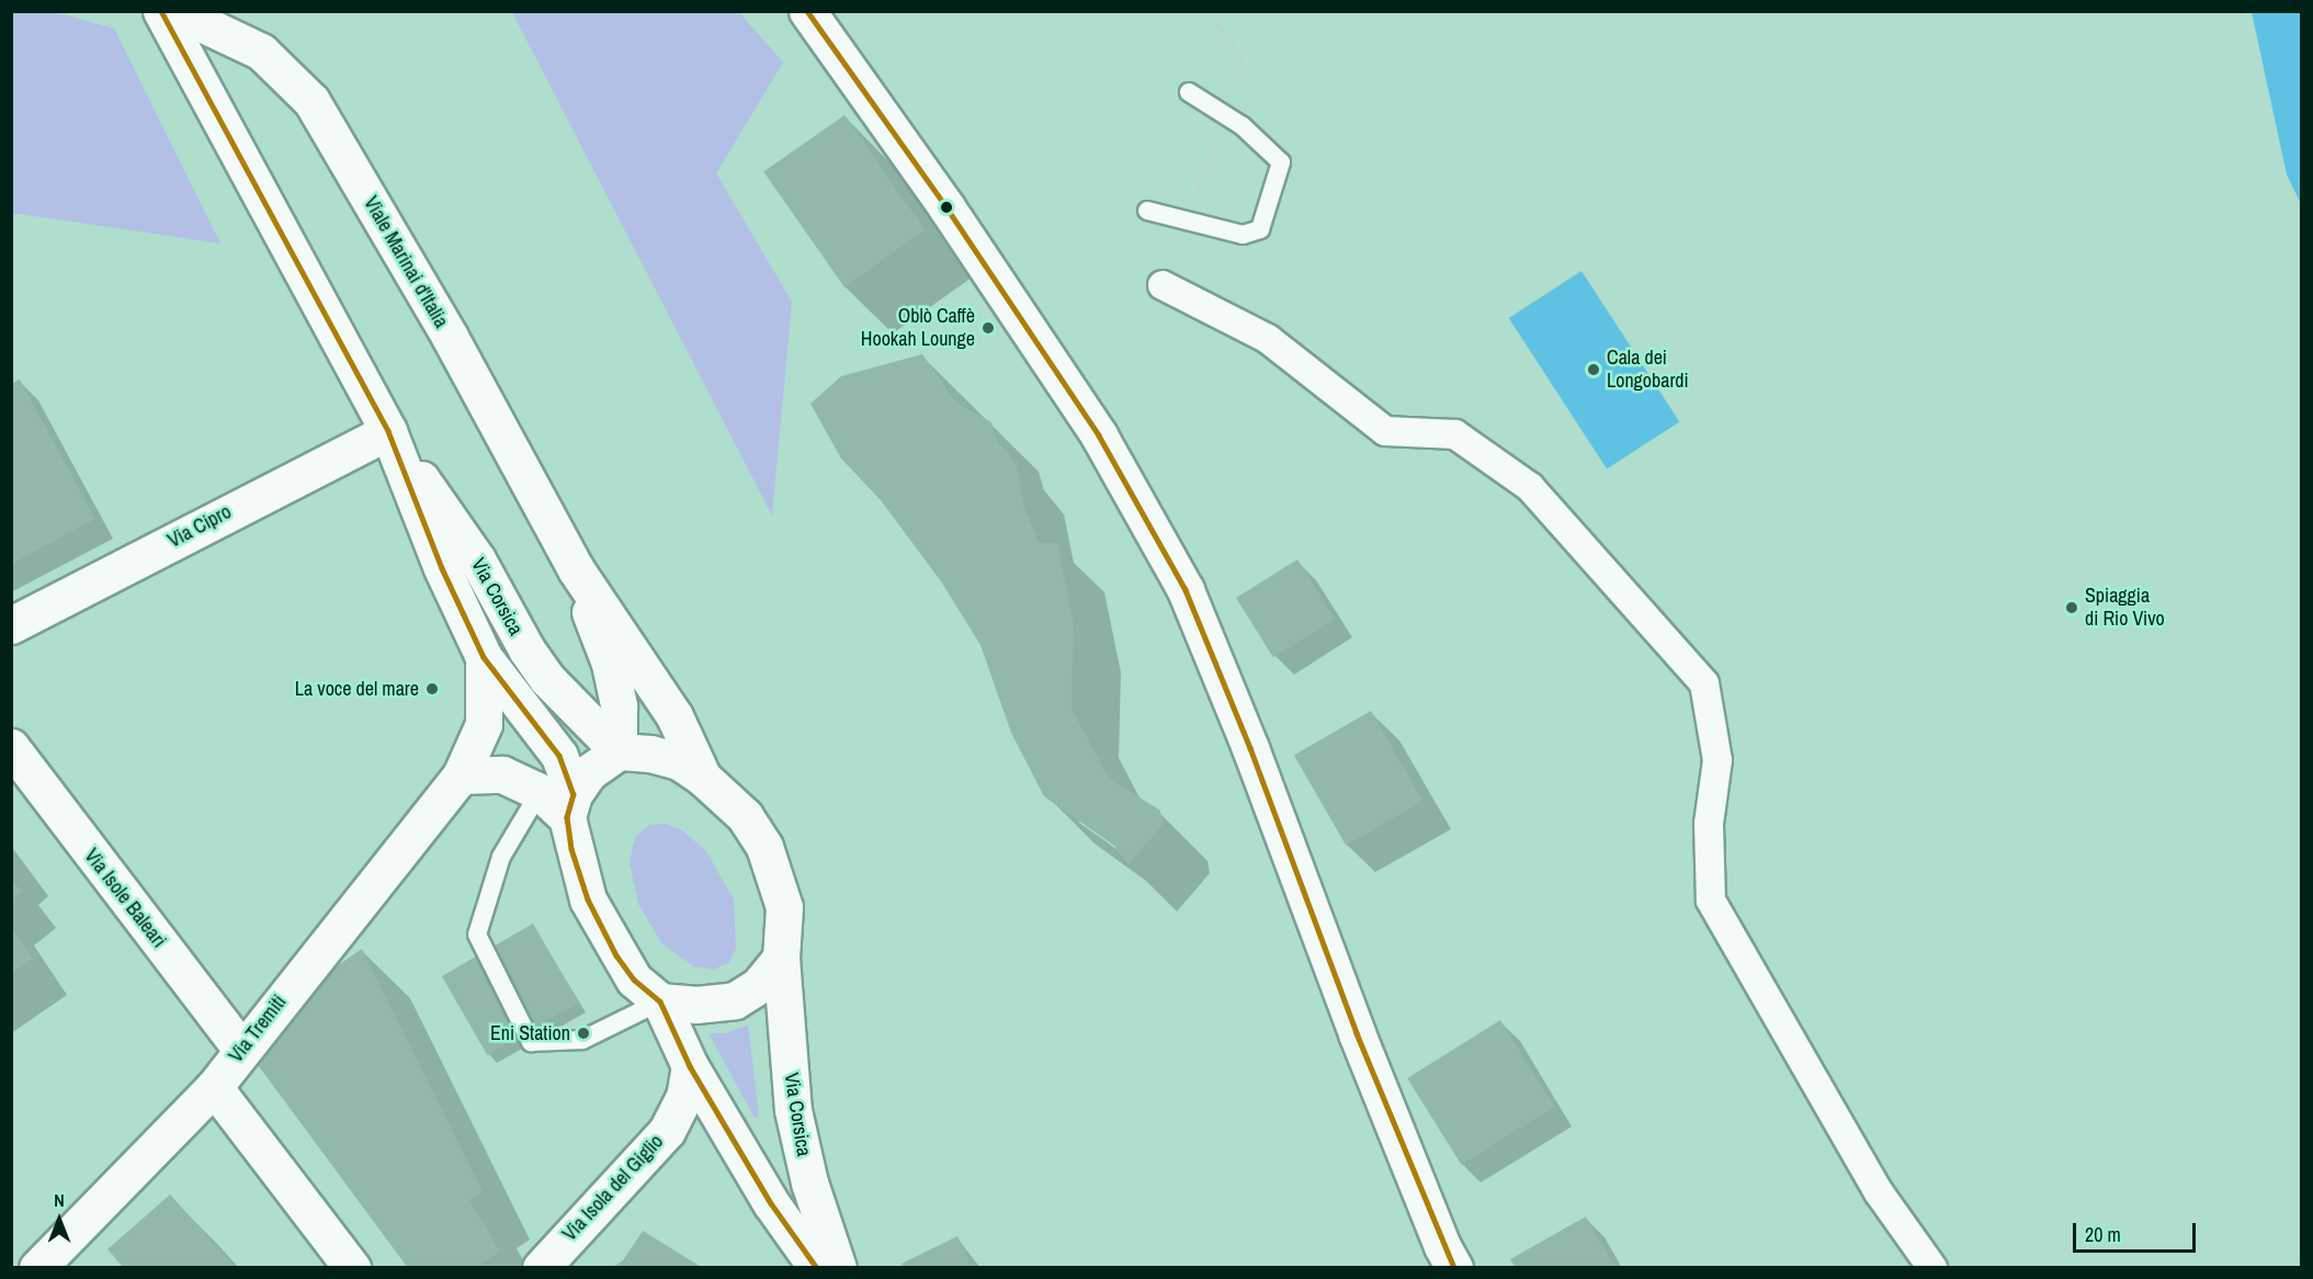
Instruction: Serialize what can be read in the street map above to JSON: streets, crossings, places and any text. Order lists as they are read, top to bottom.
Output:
{
  "streets": {
    "main road": [
      "Viale Marinai d'Italia",
      "Via Cipro",
      "Via Corsica",
      "Via Isole Baleari",
      "Via Tremiti",
      "Via Isola del Giglio"
    ]
  },
  "crossings": [
    ["Viale Marinai d'Italia", "Via Corsica"],
    ["Via Cipro", "Via Corsica"],
    ["Via Corsica", "Via Tremiti"],
    ["Via Corsica", "Via Isola del Giglio"],
    ["Via Isole Baleari", "Via Tremiti"]
  ],
  "places": [
    "Oblò Caffè Hookah Lounge",
    "Cala dei Longobardi",
    "Spiaggia di Rio Vivo",
    "La voce del mare",
    "Eni Station"
  ],
  "scale_bar": "20 m",
  "north": "top"
}
